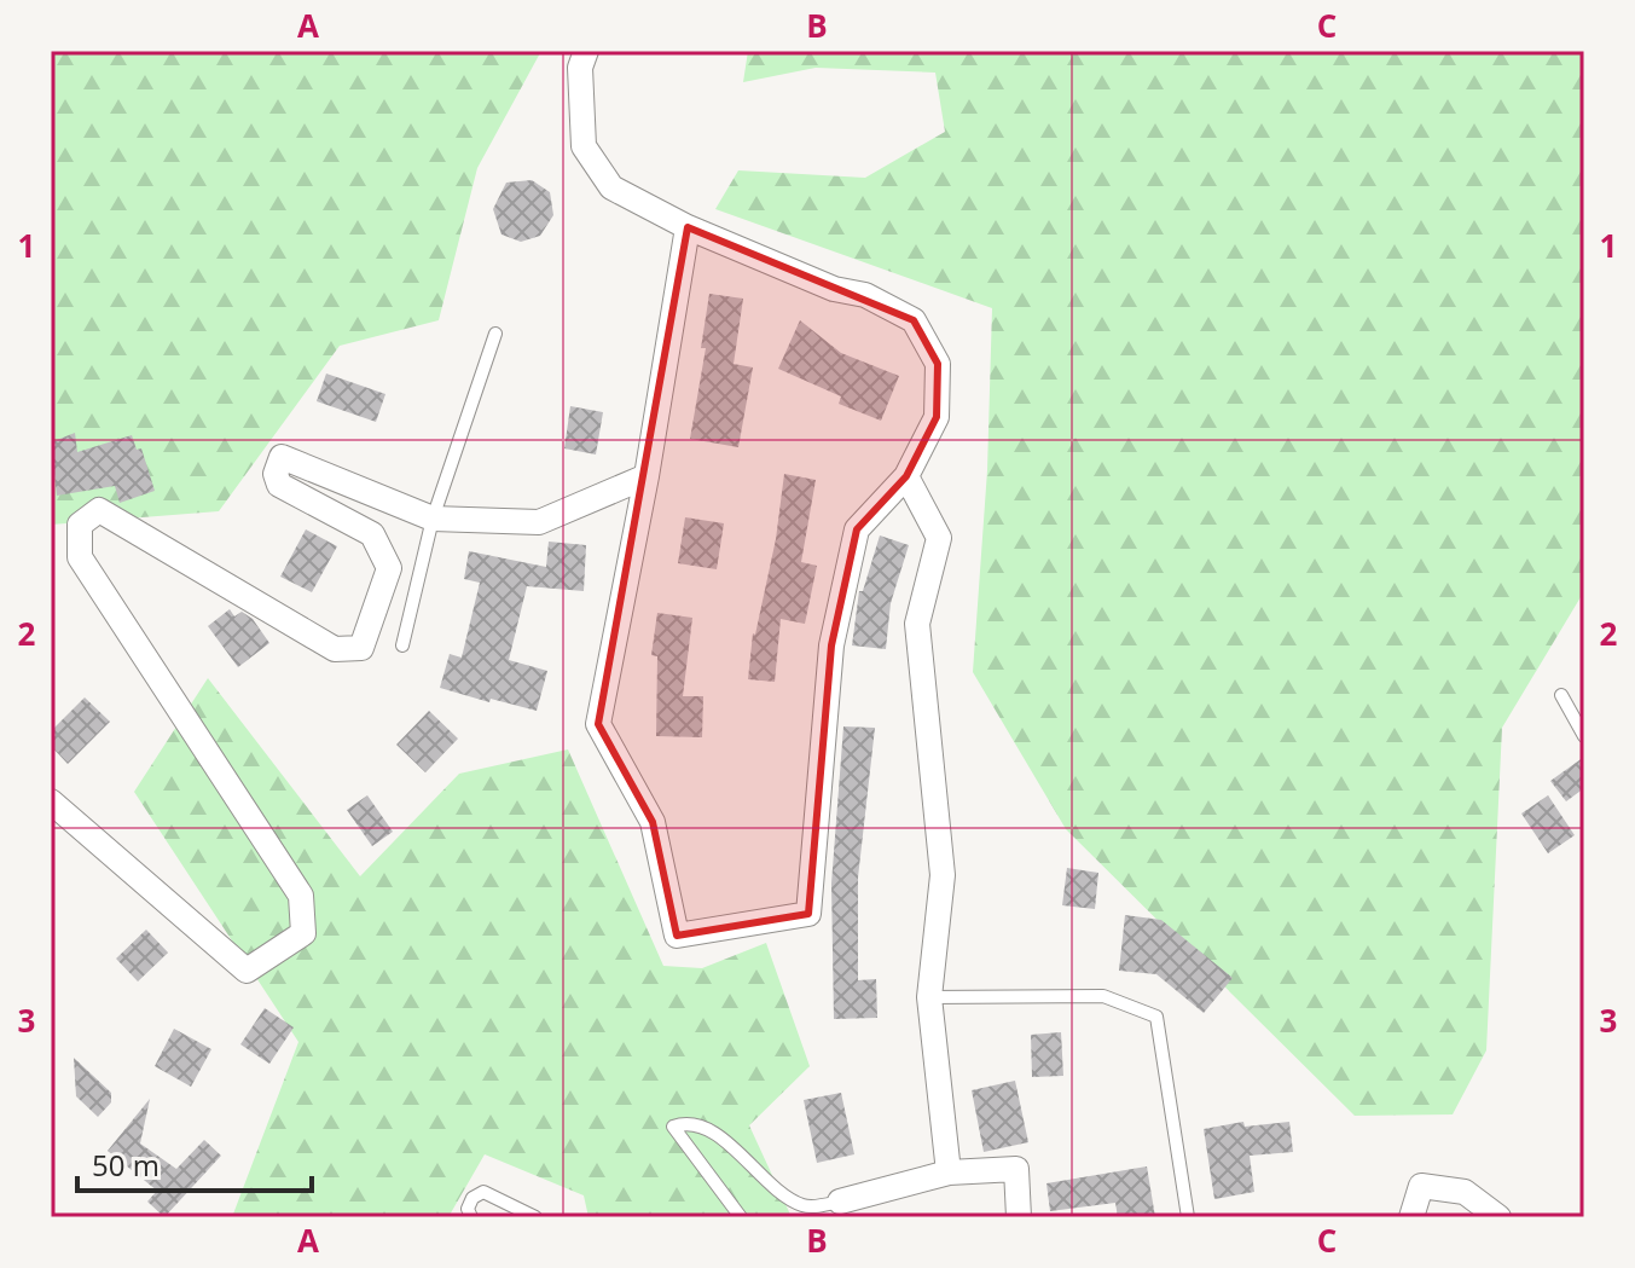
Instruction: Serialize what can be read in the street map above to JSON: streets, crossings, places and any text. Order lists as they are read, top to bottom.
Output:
{
  "scale_bar": "50 m",
  "grid": {
    "columns": ["A", "B", "C"],
    "rows": ["1", "2", "3"]
  }
}
